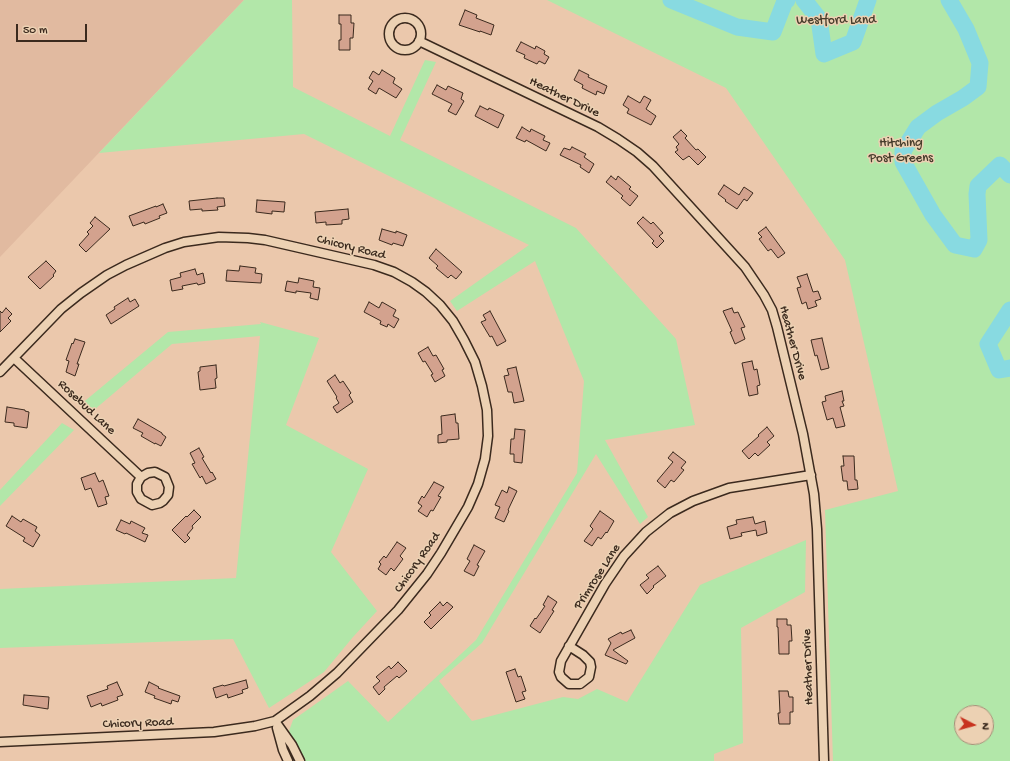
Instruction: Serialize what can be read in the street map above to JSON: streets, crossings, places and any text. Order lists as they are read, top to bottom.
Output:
{
  "streets": {
    "street": [
      "Heather Drive",
      "Chicory Road",
      "Rosebud Lane",
      "Primrose Lane"
    ]
  },
  "crossings": [
    ["Heather Drive", "Primrose Lane"],
    ["Chicory Road", "Rosebud Lane"]
  ],
  "parks": ["Westford Land", "Hitching Post Greens"],
  "scale_bar": "50 m",
  "north": "right"
}
